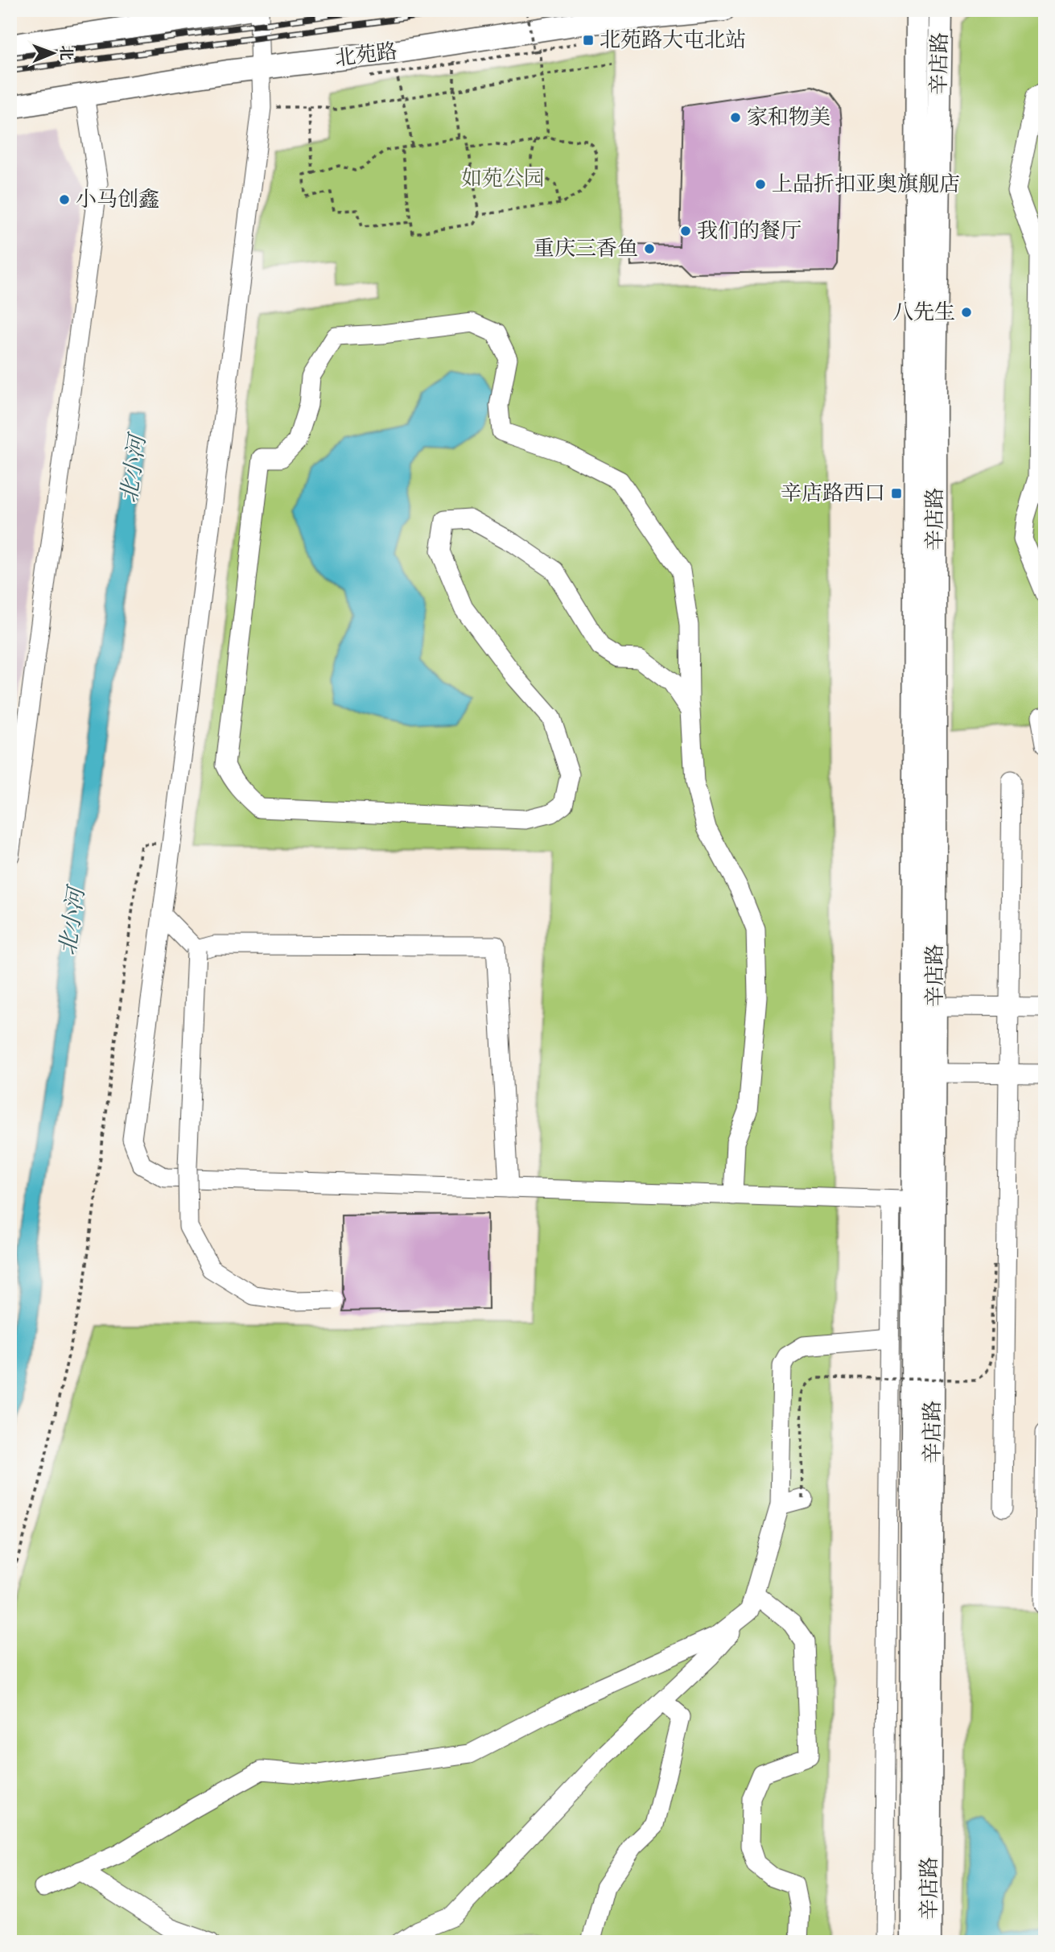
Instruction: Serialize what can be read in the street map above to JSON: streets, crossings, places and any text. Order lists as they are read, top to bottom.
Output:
{
  "streets": {
    "main road": ["北苑路", "辛店路"]
  },
  "water": ["北小河"],
  "parks": ["如苑公园"],
  "places": {
    "transit": ["北苑路大屯北站", "辛店路西口"],
    "other": [
      "家和物美",
      "上品折扣亚奥旗舰店",
      "小马创鑫",
      "我们的餐厅",
      "重庆三香鱼",
      "八先生"
    ]
  },
  "north": "right"
}
